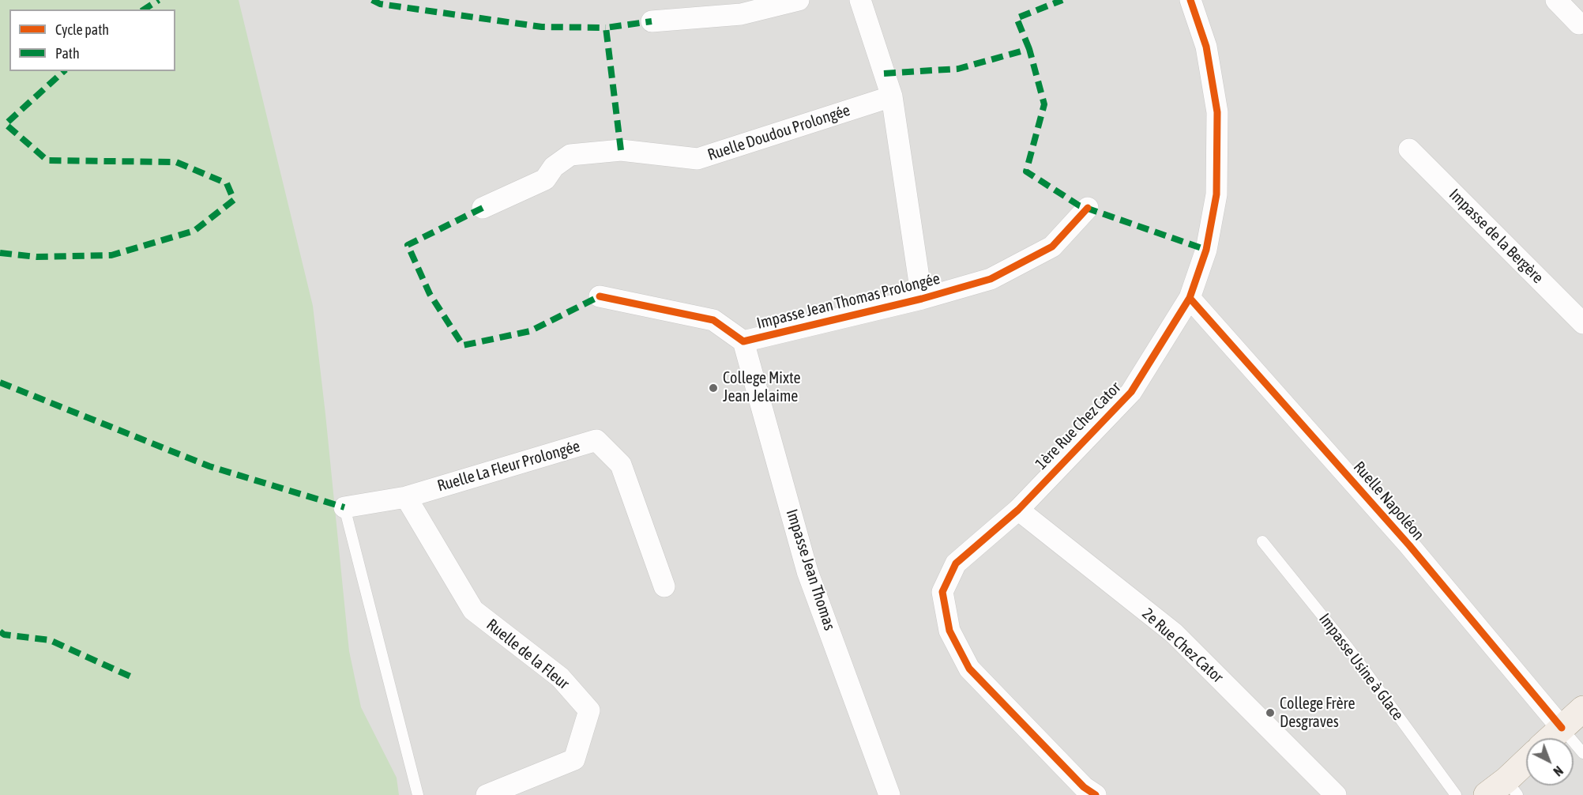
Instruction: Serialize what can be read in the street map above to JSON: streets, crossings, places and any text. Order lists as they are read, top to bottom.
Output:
{
  "streets": {
    "street": [
      "Ruelle Doudou Prolongée",
      "Impasse de la Bergère",
      "Impasse Jean Thomas Prolongée",
      "1ère Rue Chez Cator",
      "Ruelle La Fleur Prolongée",
      "Ruelle Napoléon",
      "Impasse Jean Thomas",
      "2e Rue Chez Cator",
      "Ruelle de la Fleur"
    ],
    "lane": ["Impasse Usine à Glace"]
  },
  "crossings": [
    ["Ruelle Doudou Prolongée", "Impasse Jean Thomas Prolongée"],
    ["Impasse Jean Thomas Prolongée", "Impasse Jean Thomas"],
    ["1ère Rue Chez Cator", "Ruelle Napoléon"],
    ["1ère Rue Chez Cator", "2e Rue Chez Cator"],
    ["Ruelle La Fleur Prolongée", "Ruelle de la Fleur"]
  ],
  "places": ["College Mixte Jean Jelaime", "College Frère Desgraves"],
  "legend": ["Cycle path", "Path"],
  "north": "bottom right"
}
